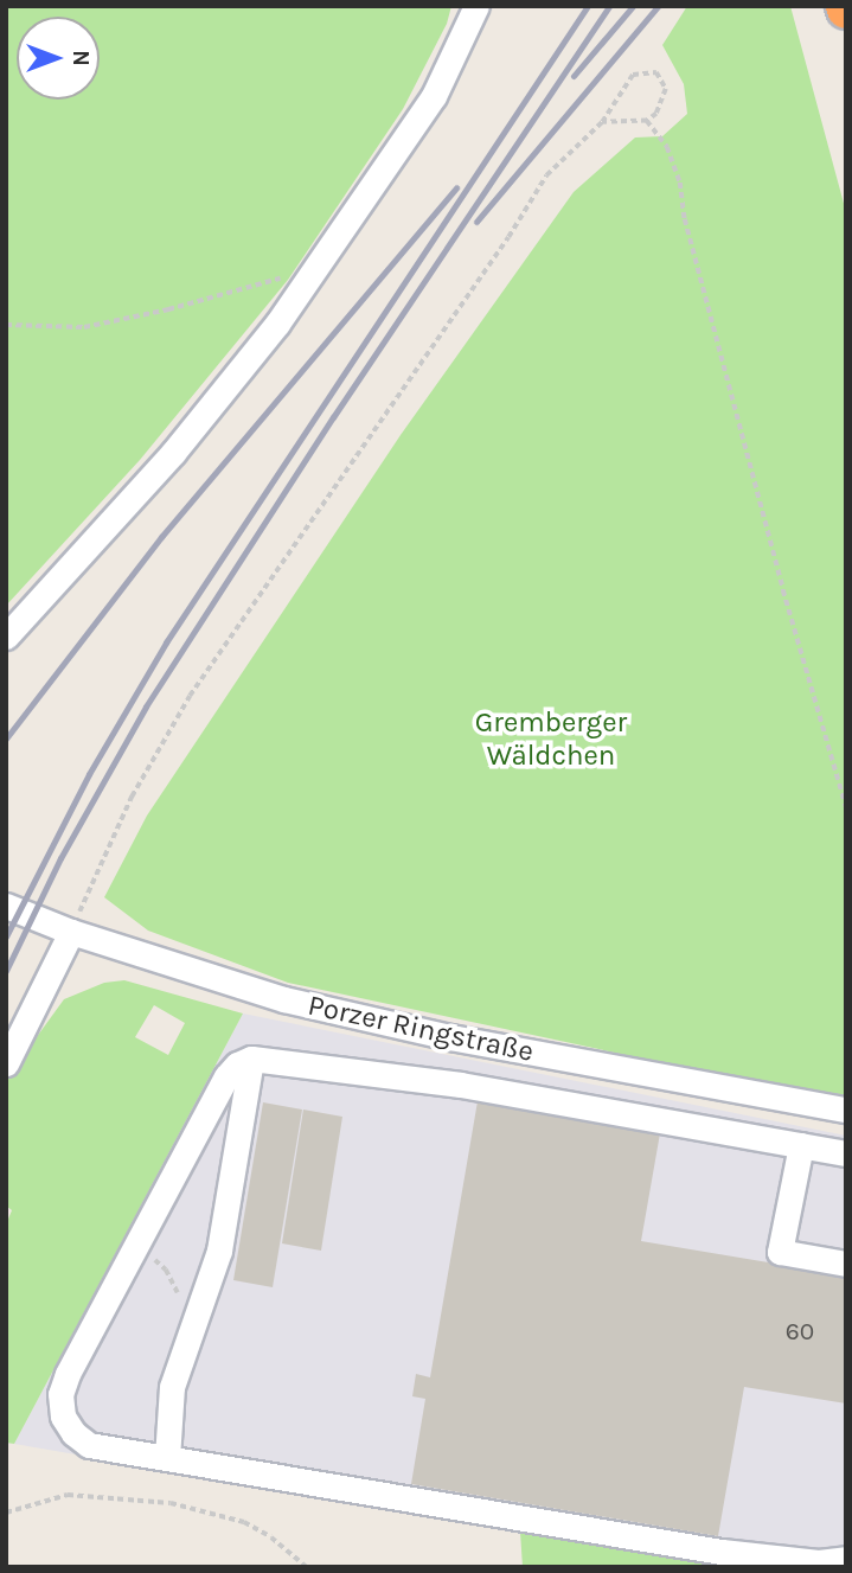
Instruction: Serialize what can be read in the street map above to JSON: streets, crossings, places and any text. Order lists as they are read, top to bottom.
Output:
{
  "streets": {
    "street": ["Porzer Ringstraße"]
  },
  "parks": ["Gremberger Wäldchen"],
  "house_numbers": ["60"],
  "north": "right"
}
